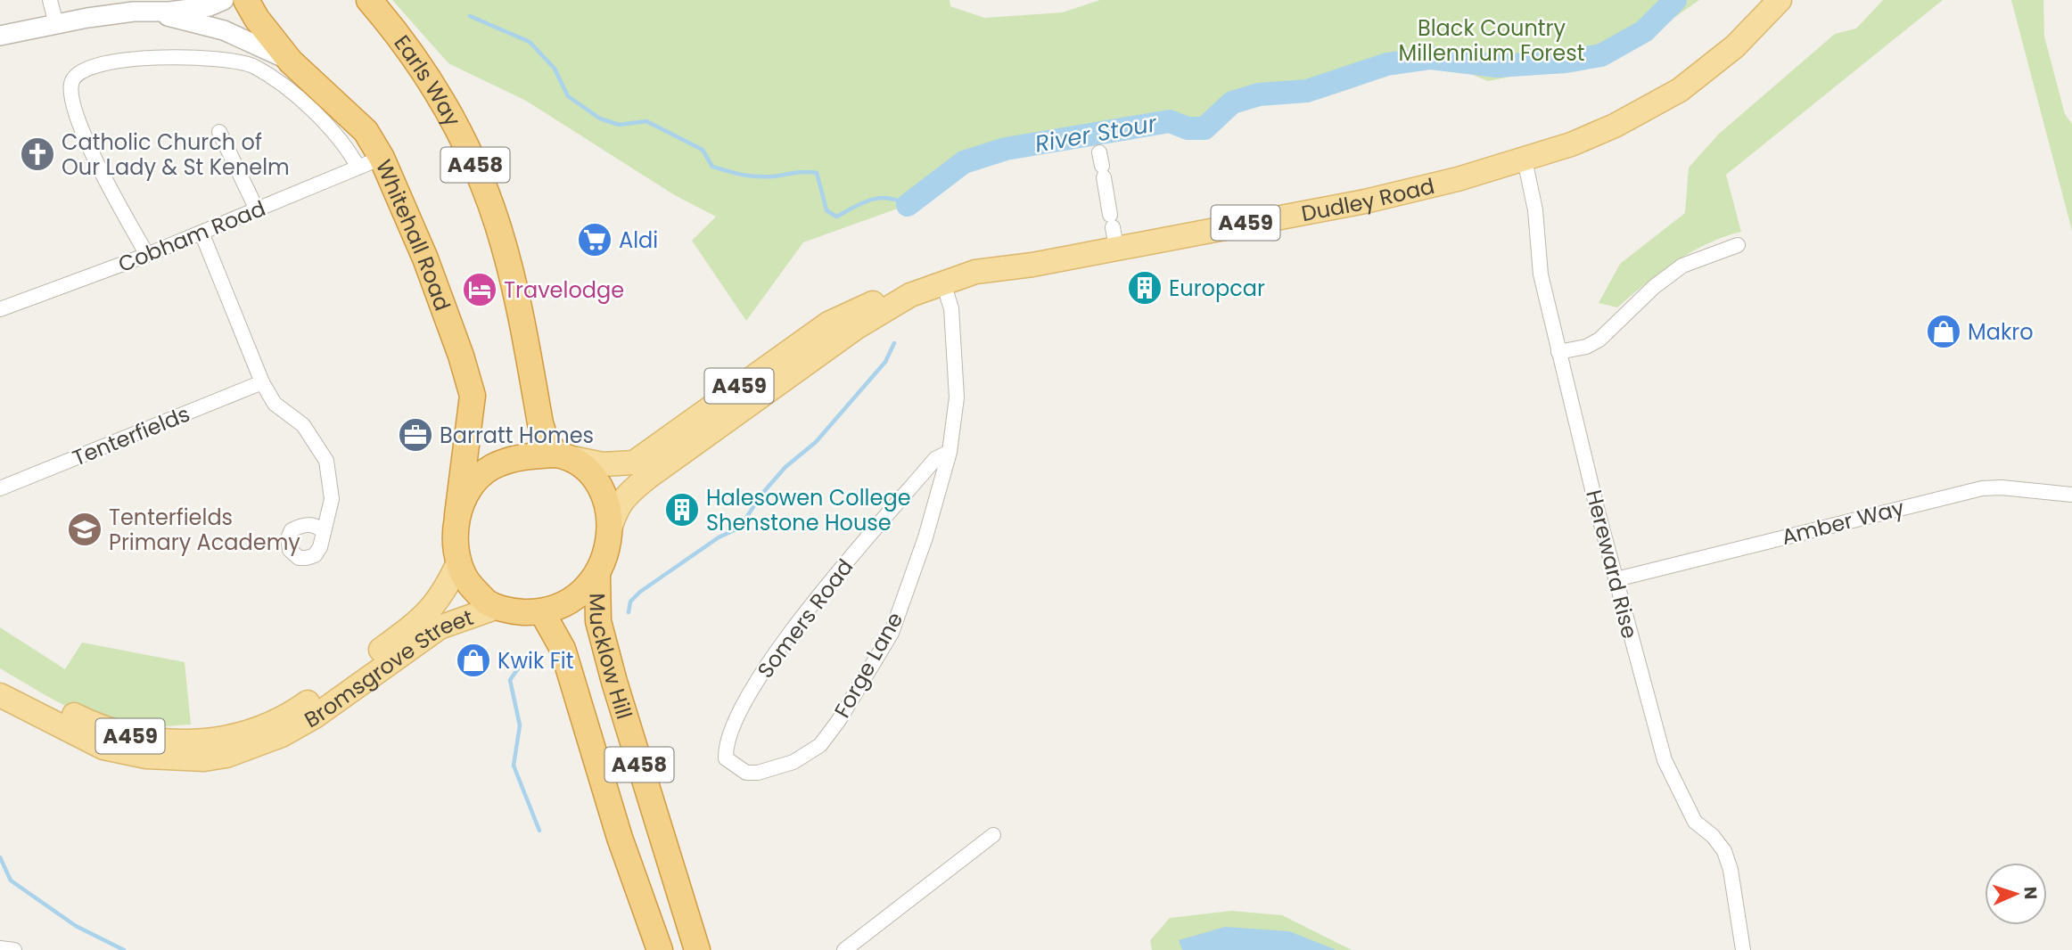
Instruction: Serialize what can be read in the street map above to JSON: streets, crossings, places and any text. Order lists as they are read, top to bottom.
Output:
{
  "streets": {
    "highway": [
      "Earls Way",
      "A458",
      "Whitehall Road",
      "Mucklow Hill"
    ],
    "main road": ["Dudley Road", "A459", "Bromsgrove Street"],
    "street": [
      "Cobham Road",
      "Tenterfields",
      "Amber Way",
      "Hereward Rise",
      "Somers Road",
      "Forge Lane"
    ]
  },
  "crossings": [
    ["Earls Way", "A458"],
    ["Earls Way", "A459"],
    ["Earls Way", "Whitehall Road"],
    ["Earls Way", "Mucklow Hill"],
    ["Earls Way", "Bromsgrove Street"],
    ["A458", "A459"],
    ["A458", "Whitehall Road"],
    ["A458", "Mucklow Hill"],
    ["A458", "Bromsgrove Street"],
    ["Dudley Road", "A459"],
    ["Dudley Road", "Hereward Rise"],
    ["Dudley Road", "Forge Lane"],
    ["A459", "Whitehall Road"],
    ["A459", "Mucklow Hill"],
    ["A459", "Bromsgrove Street"],
    ["Whitehall Road", "Cobham Road"],
    ["Whitehall Road", "Mucklow Hill"],
    ["Whitehall Road", "Bromsgrove Street"],
    ["Amber Way", "Hereward Rise"],
    ["Somers Road", "Forge Lane"],
    ["Mucklow Hill", "Bromsgrove Street"]
  ],
  "water": ["River Stour"],
  "parks": ["Black Country Millennium Forest"],
  "places": {
    "church": ["Catholic Church of Our Lady & St Kenelm"],
    "supermarket": ["Aldi"],
    "building": ["Europcar", "Halesowen College Shenstone House"],
    "hotel": ["Travelodge"],
    "shop": ["Makro", "Kwik Fit"],
    "office": ["Barratt Homes"],
    "school or university": ["Tenterfields Primary Academy"]
  },
  "north": "right"
}
